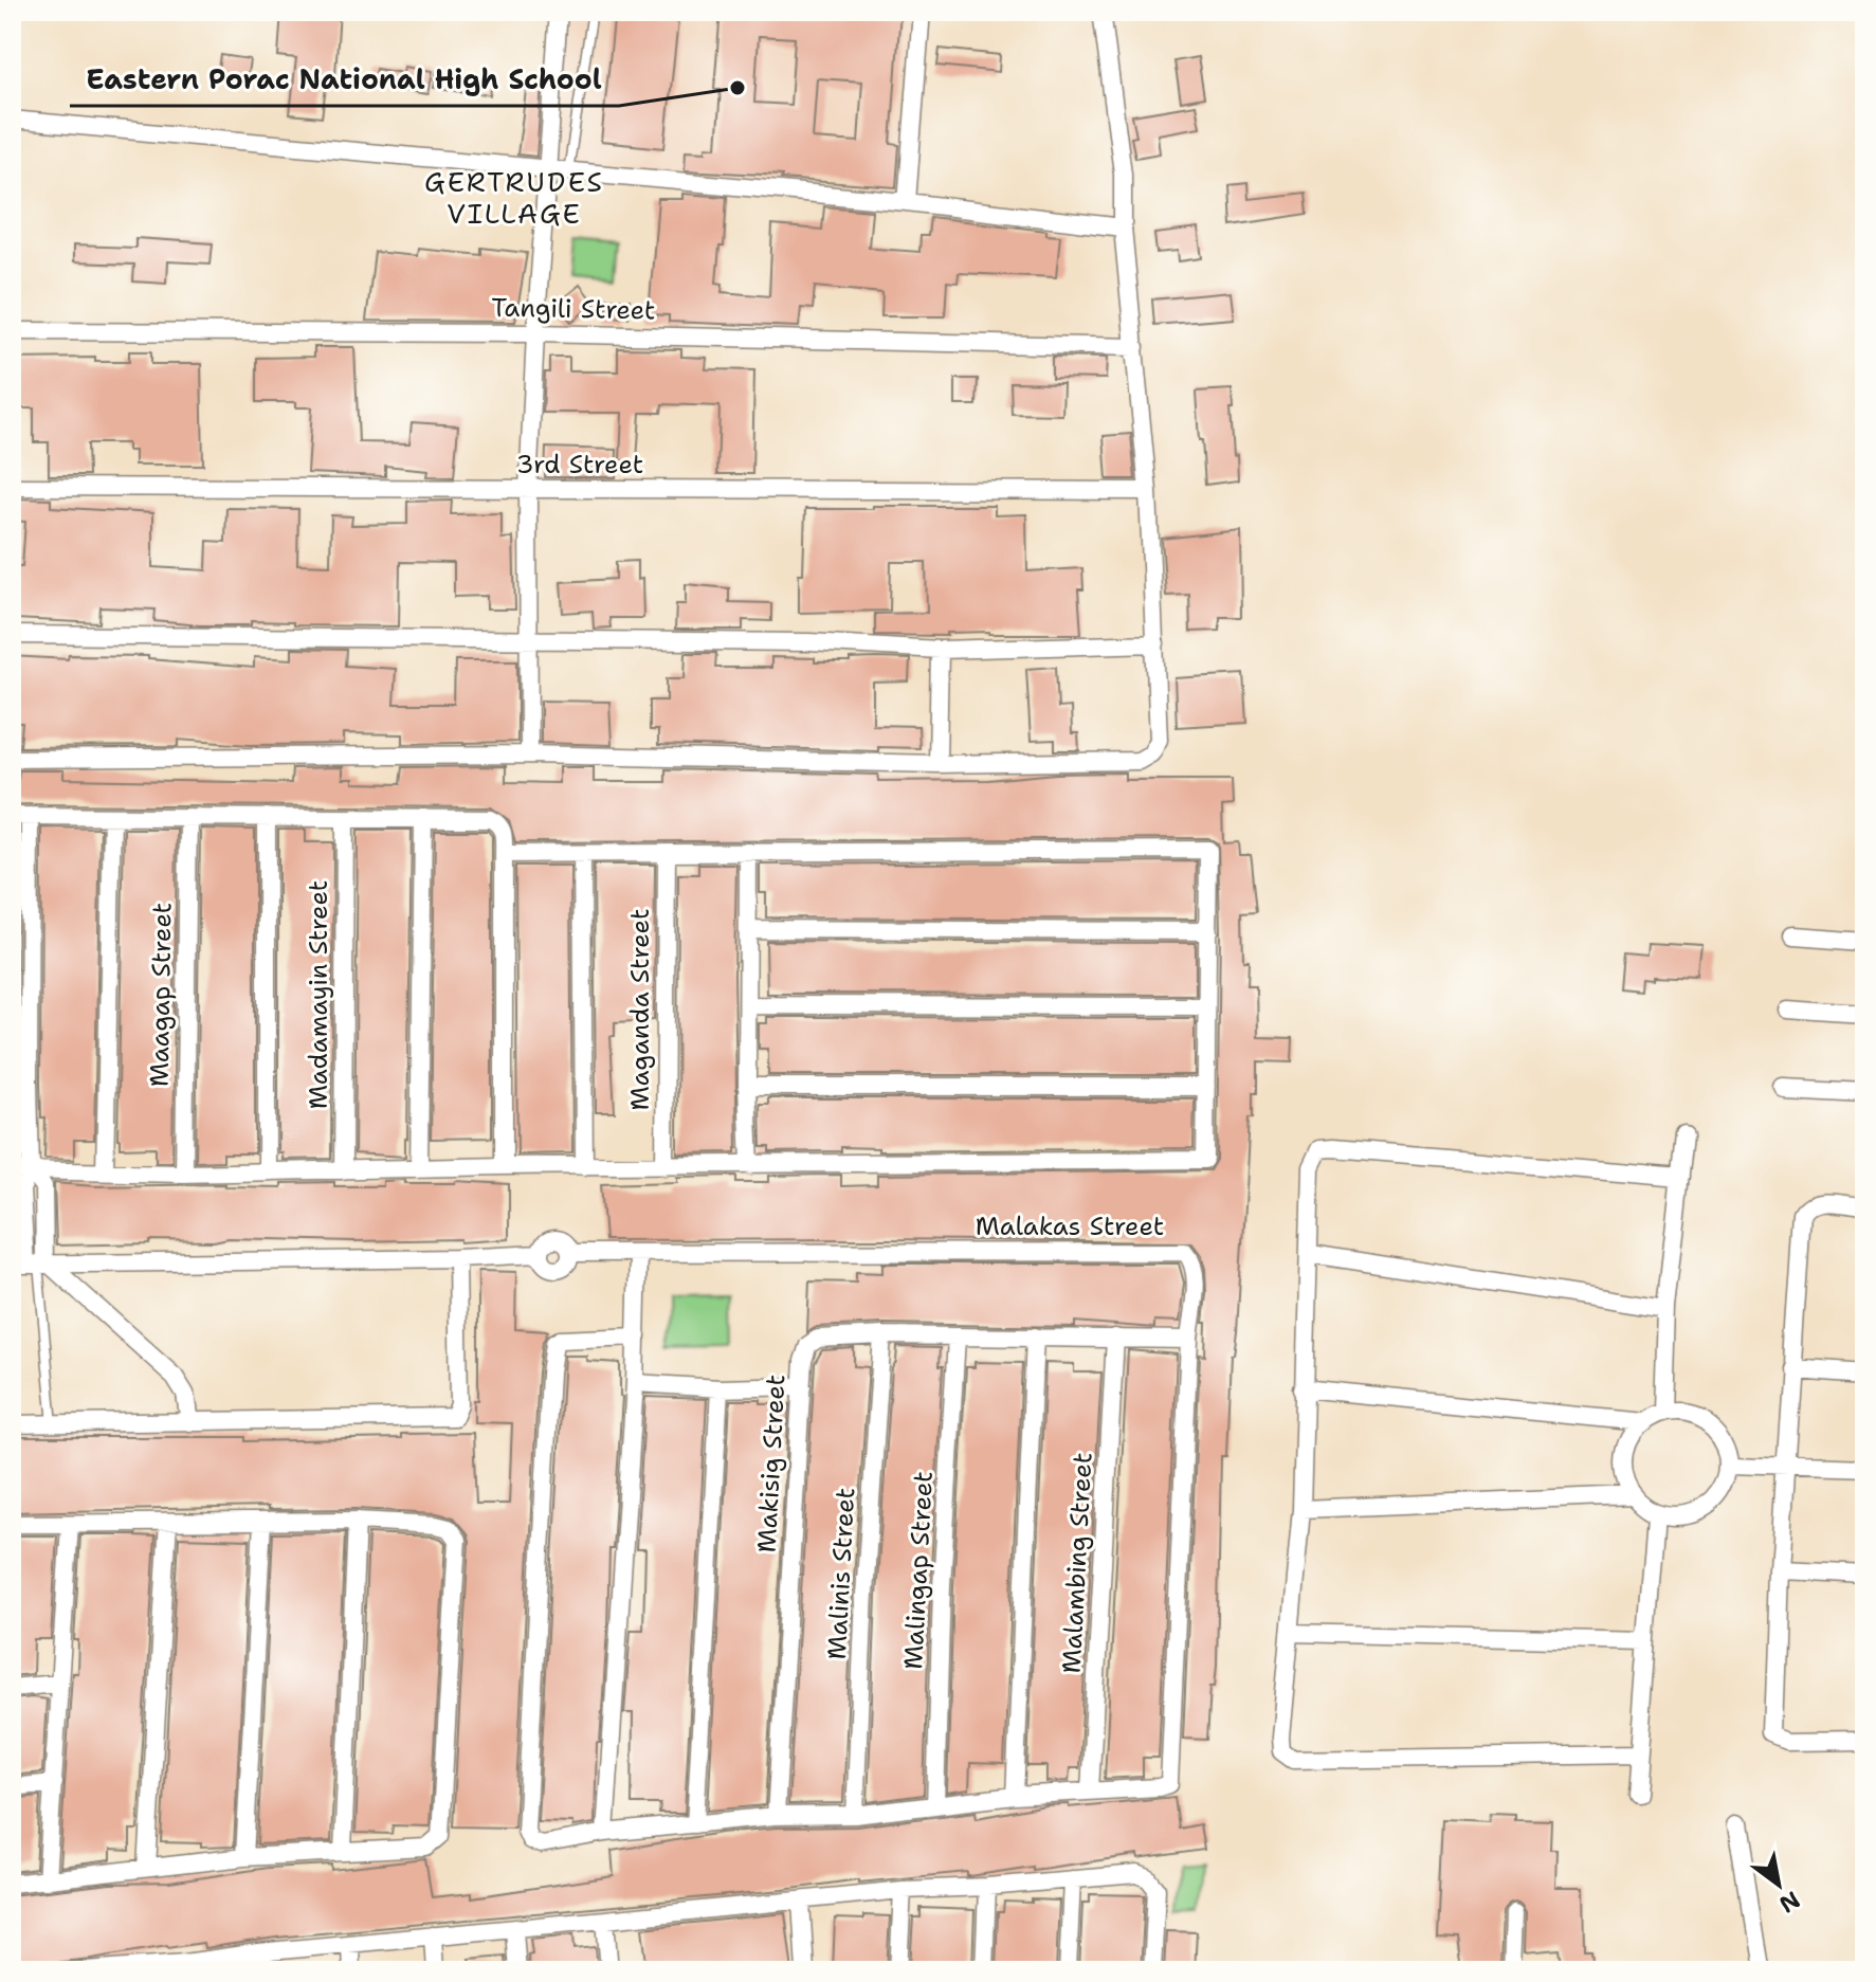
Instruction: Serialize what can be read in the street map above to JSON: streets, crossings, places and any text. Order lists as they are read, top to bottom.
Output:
{
  "streets": {
    "street": [
      "Tangili Street",
      "3rd Street",
      "Maagap Street",
      "Madamayin Street",
      "Maganda Street",
      "Malakas Street",
      "Makisig Street",
      "Malambing Street",
      "Malingap Street",
      "Malinis Street"
    ]
  },
  "crossings": [
    ["Malakas Street", "Makisig Street"],
    ["Malakas Street", "Malambing Street"],
    ["Makisig Street", "Malambing Street"],
    ["Makisig Street", "Malingap Street"],
    ["Makisig Street", "Malinis Street"]
  ],
  "districts": ["GERTRUDES VILLAGE"],
  "places": ["Eastern Porac National High School"],
  "north": "bottom right"
}
